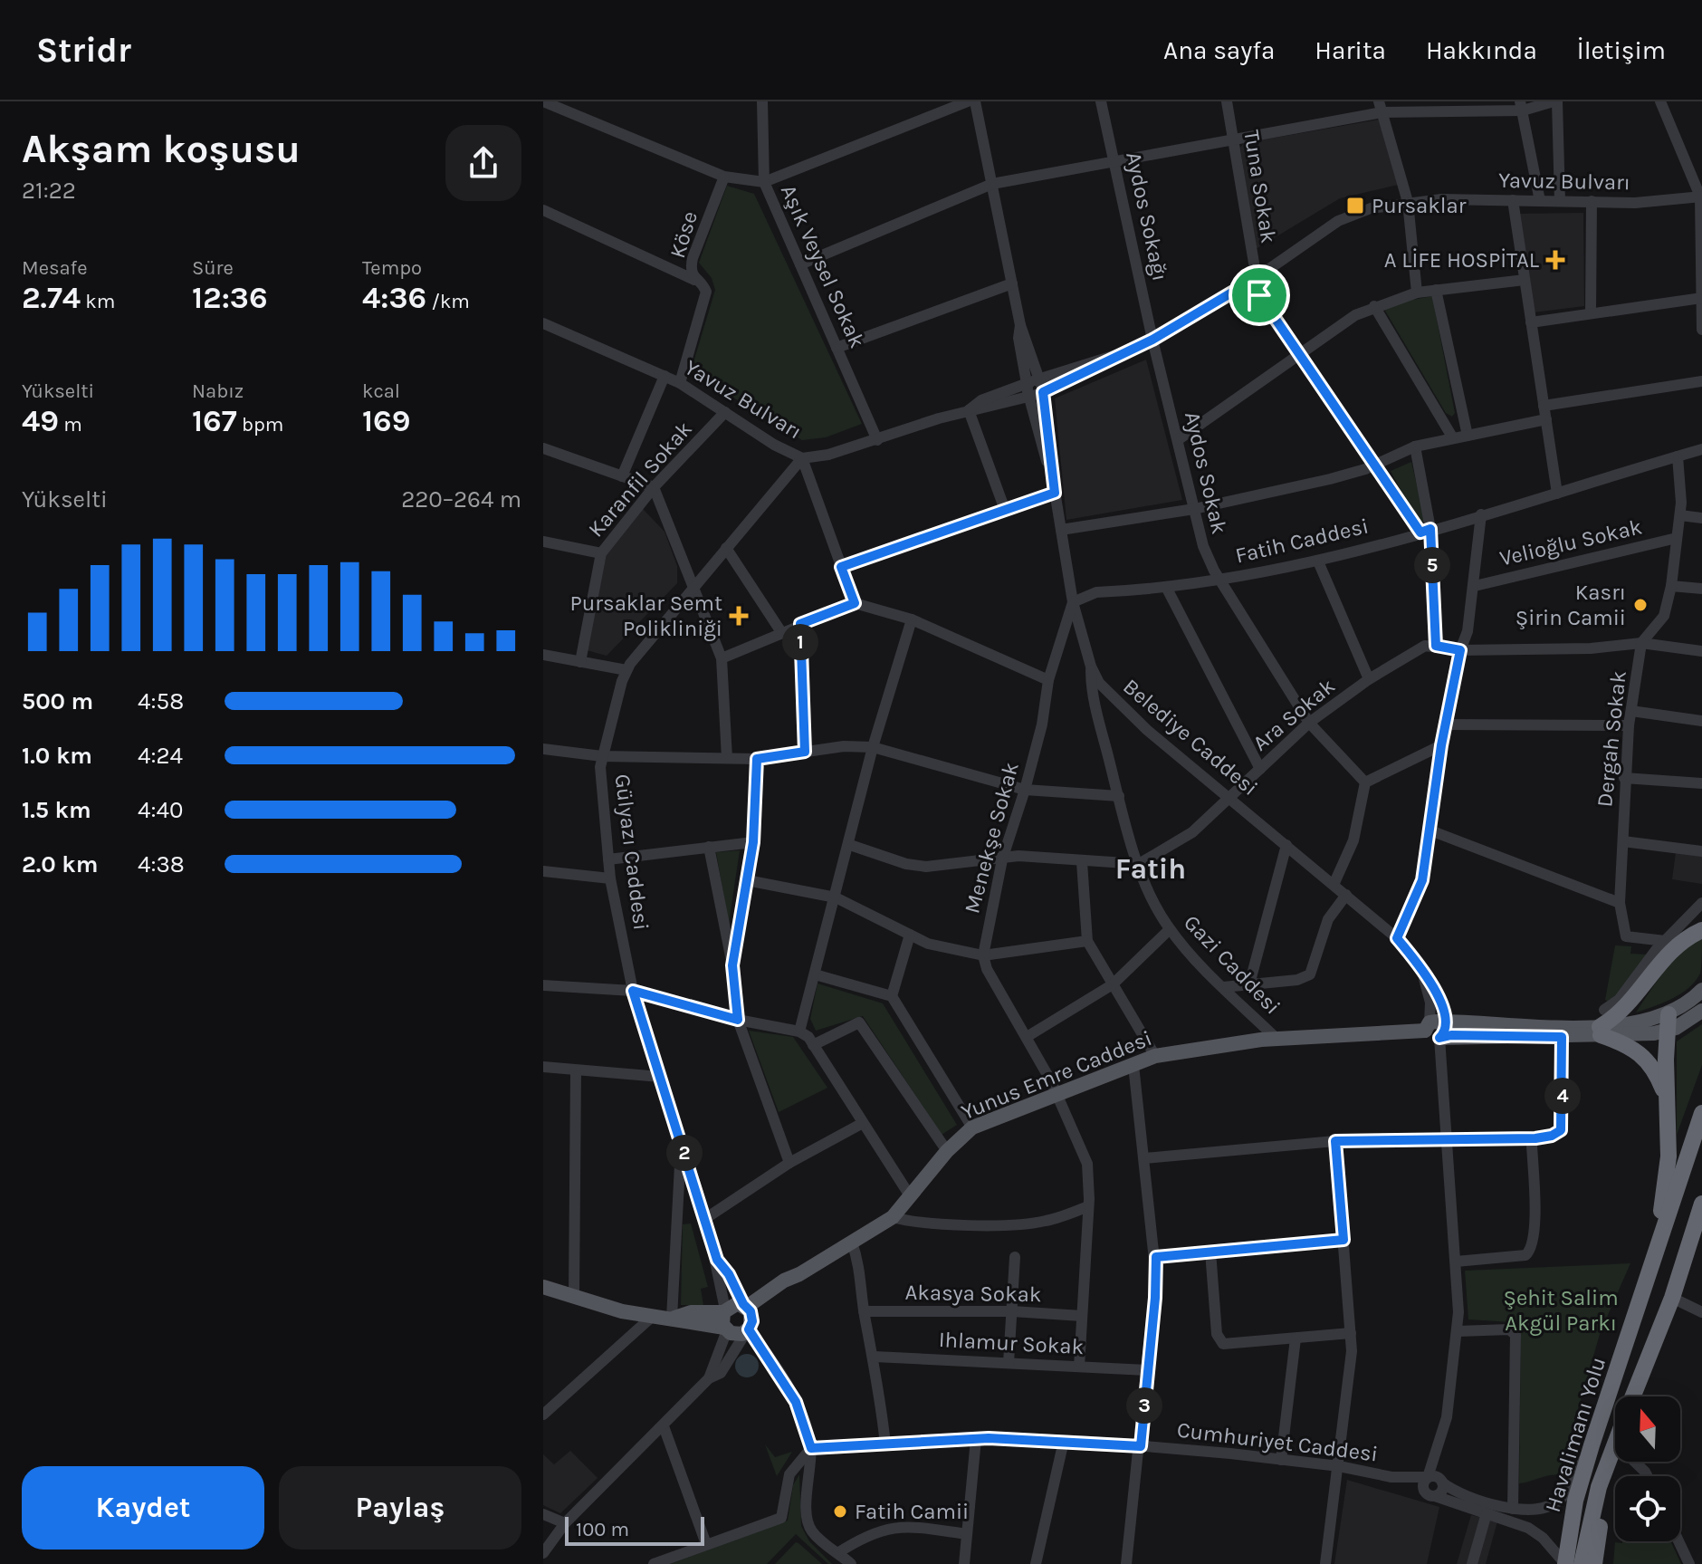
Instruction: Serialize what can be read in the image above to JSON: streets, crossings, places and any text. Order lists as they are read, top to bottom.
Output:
{
  "streets": {
    "highway": ["Havalimanı Yolu"],
    "main road": ["Yunus Emre Caddesi"],
    "street": [
      "Yavuz Bulvarı",
      "Tuna Sokak",
      "Aydos Sokağı",
      "Köse",
      "Aşık Veysel Sokak",
      "Aydos Sokak",
      "Karanfil Sokak",
      "Fatih Caddesi",
      "Velioğlu Sokak",
      "Ara Sokak",
      "Belediye Caddesi",
      "Dergah Sokak",
      "Menekşe Sokak",
      "Gülyazı Caddesi",
      "Gazi Caddesi",
      "Akasya Sokak",
      "Ihlamur Sokak",
      "Cumhuriyet Caddesi"
    ]
  },
  "crossings": [
    ["Yavuz Bulvarı", "Tuna Sokak"],
    ["Yavuz Bulvarı", "Aydos Sokağı"],
    ["Yavuz Bulvarı", "Köse"],
    ["Yavuz Bulvarı", "Aşık Veysel Sokak"],
    ["Yavuz Bulvarı", "Aydos Sokak"],
    ["Yavuz Bulvarı", "Karanfil Sokak"],
    ["Yavuz Bulvarı", "Belediye Caddesi"],
    ["Yavuz Bulvarı", "Gülyazı Caddesi"],
    ["Tuna Sokak", "Fatih Caddesi"],
    ["Aydos Sokağı", "Aydos Sokak"],
    ["Aydos Sokak", "Fatih Caddesi"],
    ["Aydos Sokak", "Ara Sokak"],
    ["Fatih Caddesi", "Belediye Caddesi"],
    ["Fatih Caddesi", "Dergah Sokak"],
    ["Fatih Caddesi", "Menekşe Sokak"],
    ["Velioğlu Sokak", "Dergah Sokak"],
    ["Ara Sokak", "Belediye Caddesi"],
    ["Ara Sokak", "Gazi Caddesi"],
    ["Belediye Caddesi", "Menekşe Sokak"],
    ["Belediye Caddesi", "Gazi Caddesi"],
    ["Belediye Caddesi", "Yunus Emre Caddesi"],
    ["Gazi Caddesi", "Yunus Emre Caddesi"]
  ],
  "districts": ["Fatih"],
  "parks": ["Şehit Salim Akgül Parkı"],
  "places": {
    "transit": ["Pursaklar"],
    "health": ["A LİFE HOSPİTAL", "Pursaklar Semt Polikliniği"],
    "other": ["Kasrı Şirin Camii", "Fatih Camii"]
  },
  "scale_bar": "100 m",
  "north": "top",
  "page": {
    "header": "Stridr",
    "nav": [
      "Ana sayfa",
      "Harita",
      "Hakkında",
      "İletişim"
    ],
    "heading": ["Akşam koşusu", "21:22"],
    "stats": [
      ["Mesafe", "2.74 km"],
      ["Süre", "12:36"],
      ["Tempo", "4:36 /km"],
      ["Yükselti", "49 m"],
      ["Nabız", "167 bpm"],
      ["kcal", "169"]
    ],
    "chart": ["Yükselti", "220–264 m"],
    "pins": [
      "5",
      "1",
      "4",
      "2",
      "3"
    ],
    "list": [
      {
        "name": "500 m",
        "note": "4:58"
      },
      {
        "name": "1.0 km",
        "note": "4:24"
      },
      {
        "name": "1.5 km",
        "note": "4:40"
      },
      {
        "name": "2.0 km",
        "note": "4:38"
      }
    ],
    "buttons": ["Kaydet", "Paylaş"],
    "scale": "100 m"
  }
}
